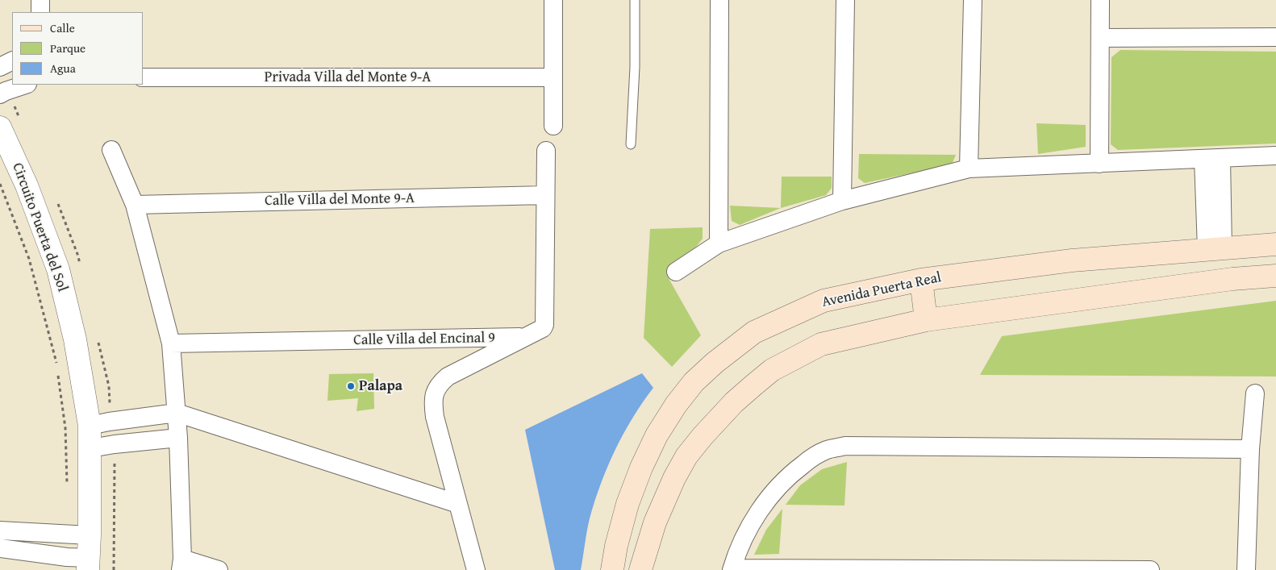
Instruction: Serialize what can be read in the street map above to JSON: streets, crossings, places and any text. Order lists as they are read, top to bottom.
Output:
{
  "streets": {
    "main road": ["Avenida Puerta Real"],
    "street": [
      "Privada Villa del Monte 9-A",
      "Calle Villa del Monte 9-A",
      "Circuito Puerta del Sol",
      "Calle Villa del Encinal 9"
    ]
  },
  "places": ["Palapa"],
  "legend": ["Calle", "Parque", "Agua"]
}
